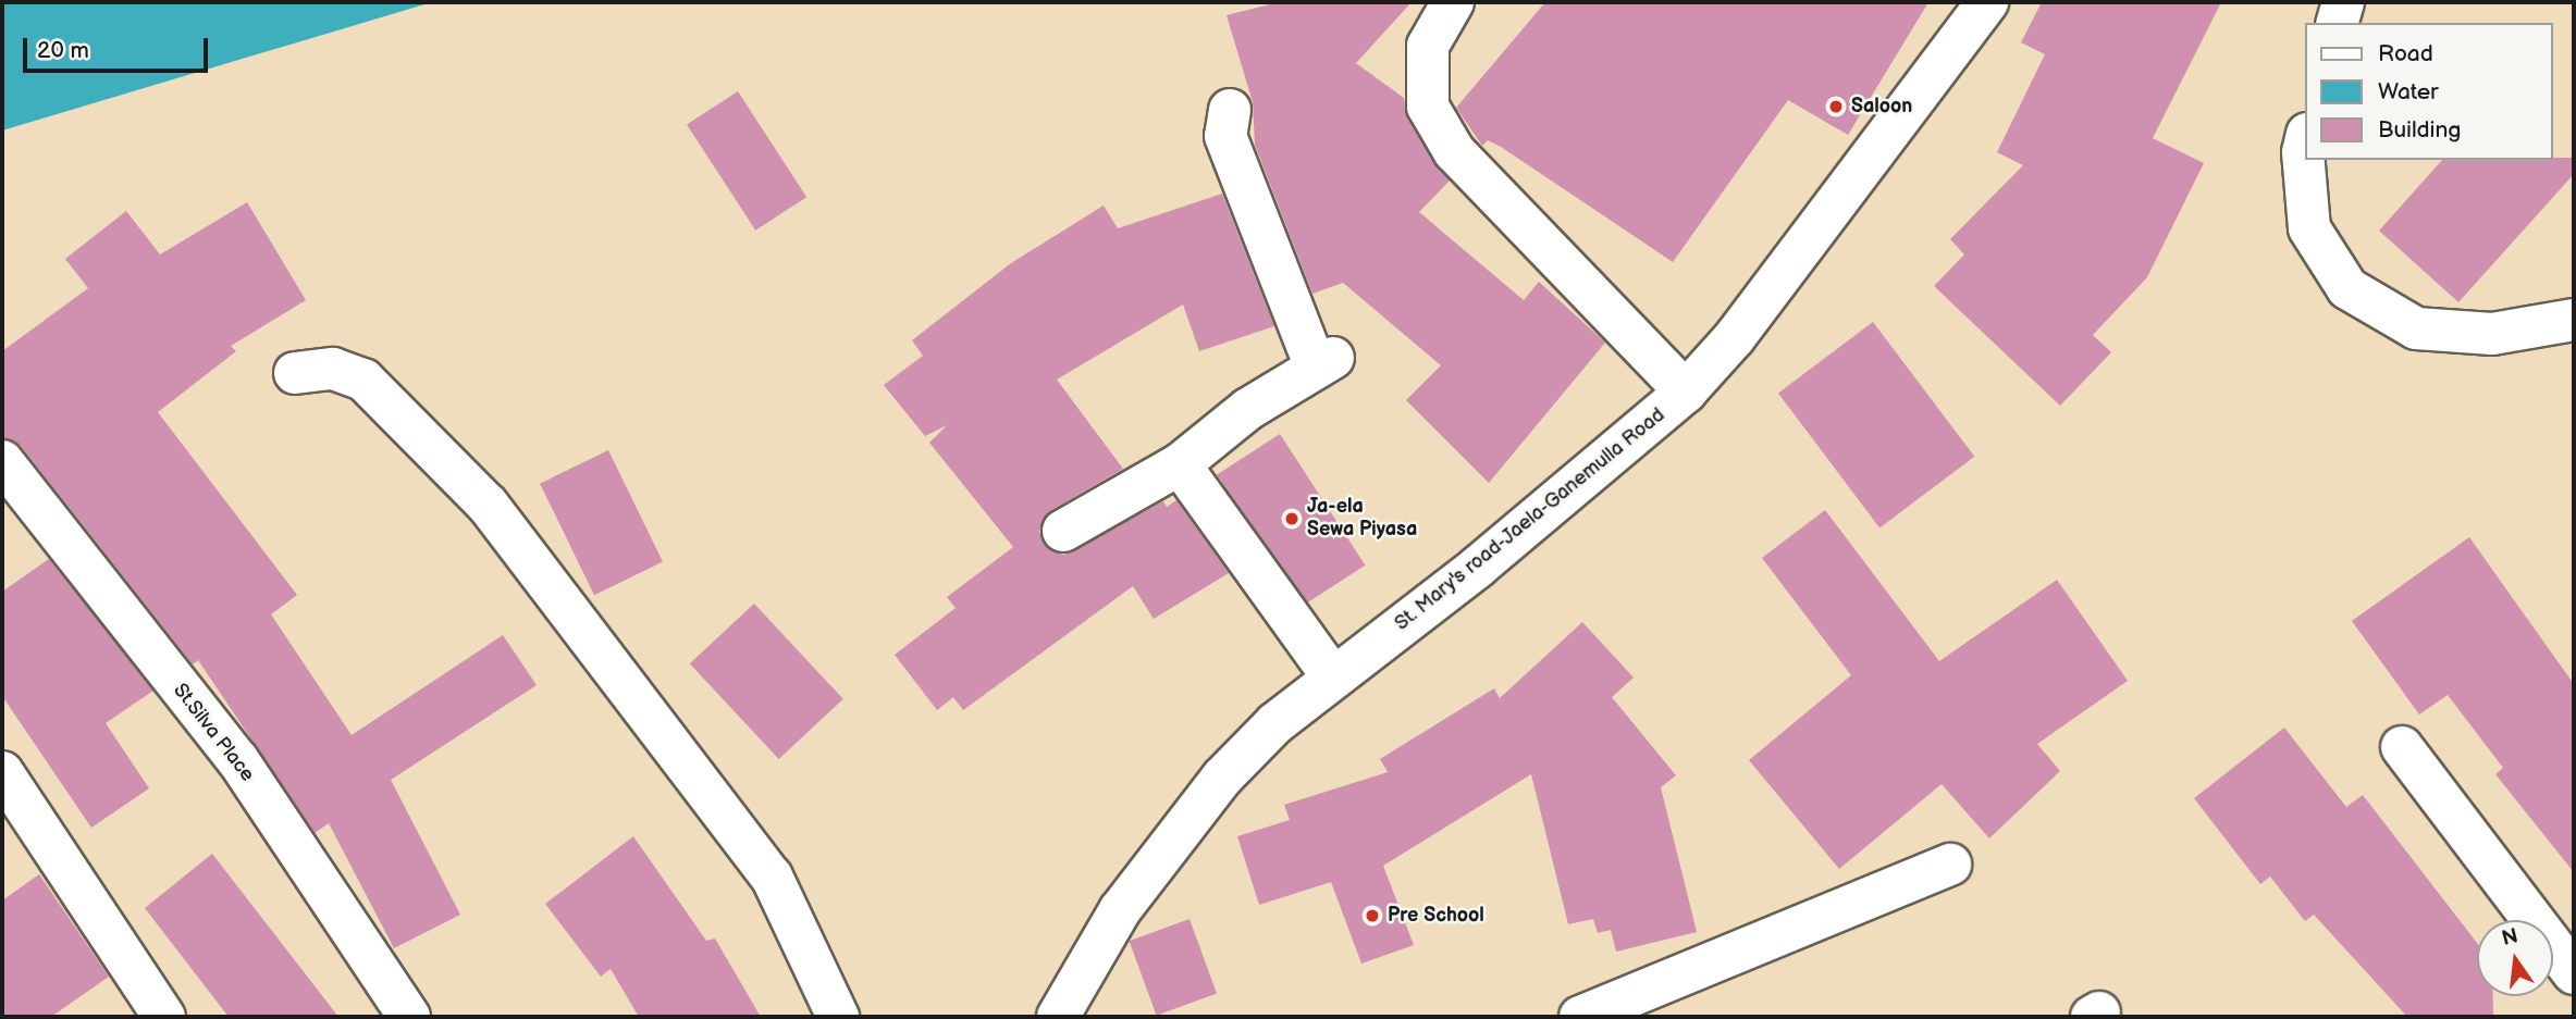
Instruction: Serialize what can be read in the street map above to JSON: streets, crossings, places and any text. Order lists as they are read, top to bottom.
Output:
{
  "streets": {
    "street": ["St. Mary's road-Jaela-Ganemulla Road", "St.Silva Place"]
  },
  "places": ["Saloon", "Ja-ela Sewa Piyasa", "Pre School"],
  "legend": ["Road", "Water", "Building"],
  "scale_bar": "20 m",
  "north": "top"
}
